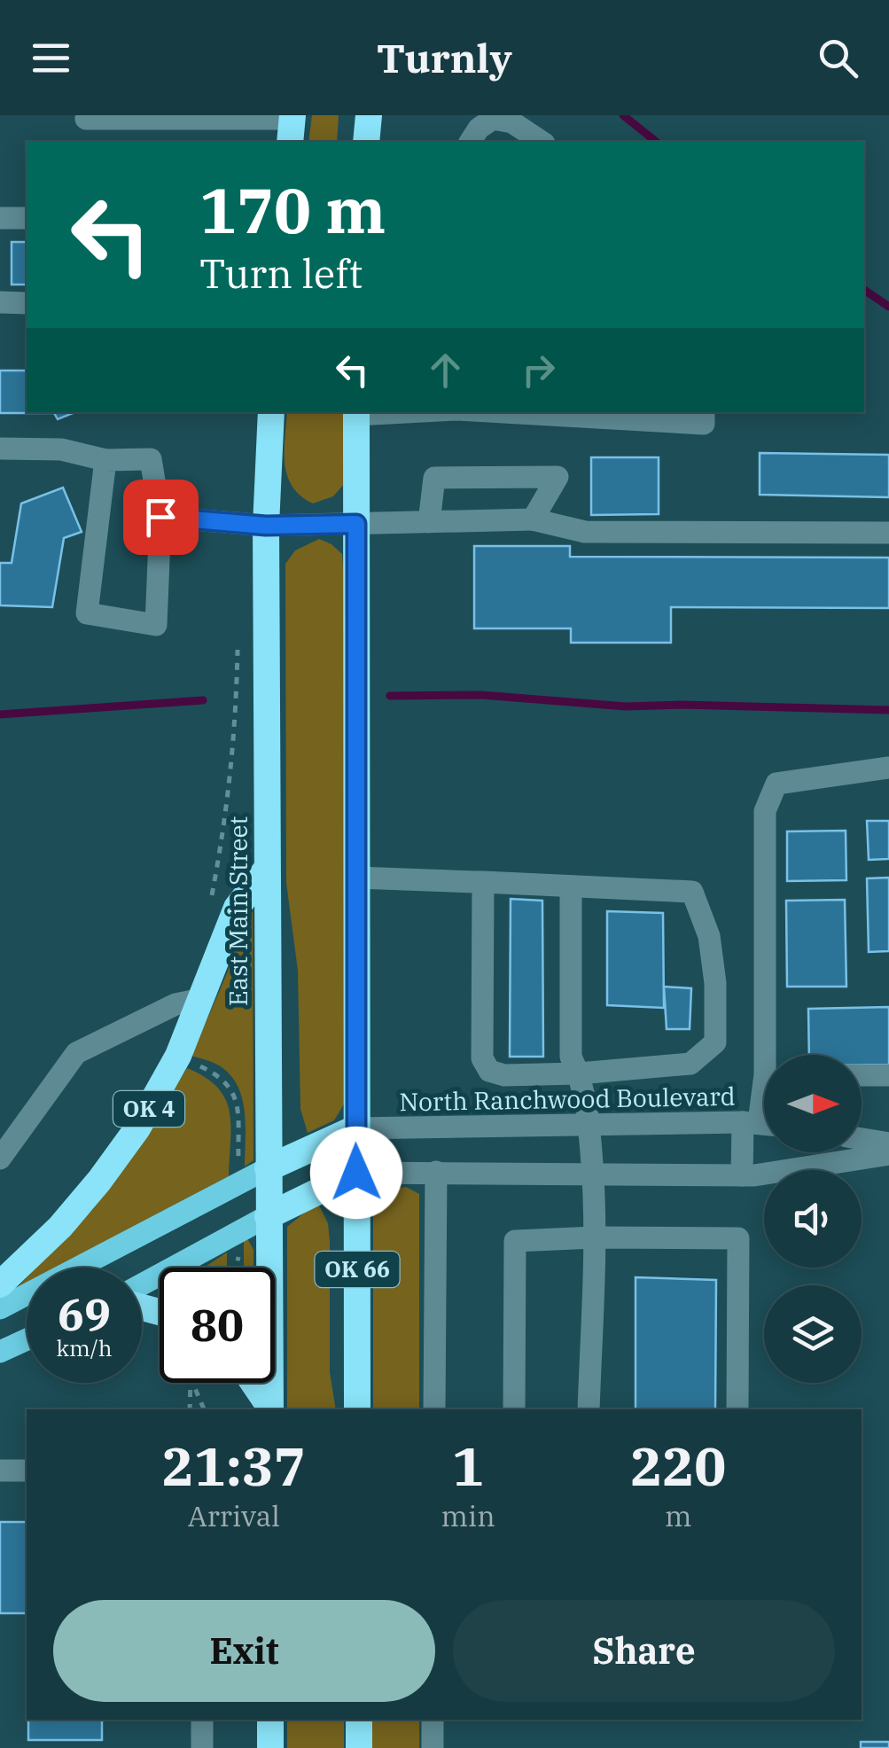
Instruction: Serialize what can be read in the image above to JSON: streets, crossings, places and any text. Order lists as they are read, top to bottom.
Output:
{
  "streets": {
    "highway": ["East Main Street", "OK 4", "OK 66"],
    "street": ["North Ranchwood Boulevard"]
  },
  "crossings": [
    ["East Main Street", "OK 4"]
  ],
  "north": "right",
  "page": {
    "header": "Turnly",
    "turn": ["170 m", "Turn left"],
    "speed": "69 km/h",
    "limit": "80",
    "eta": [
      "21:37",
      "Arrival",
      "1",
      "min",
      "220",
      "m"
    ],
    "buttons": ["Exit", "Share"]
  }
}
